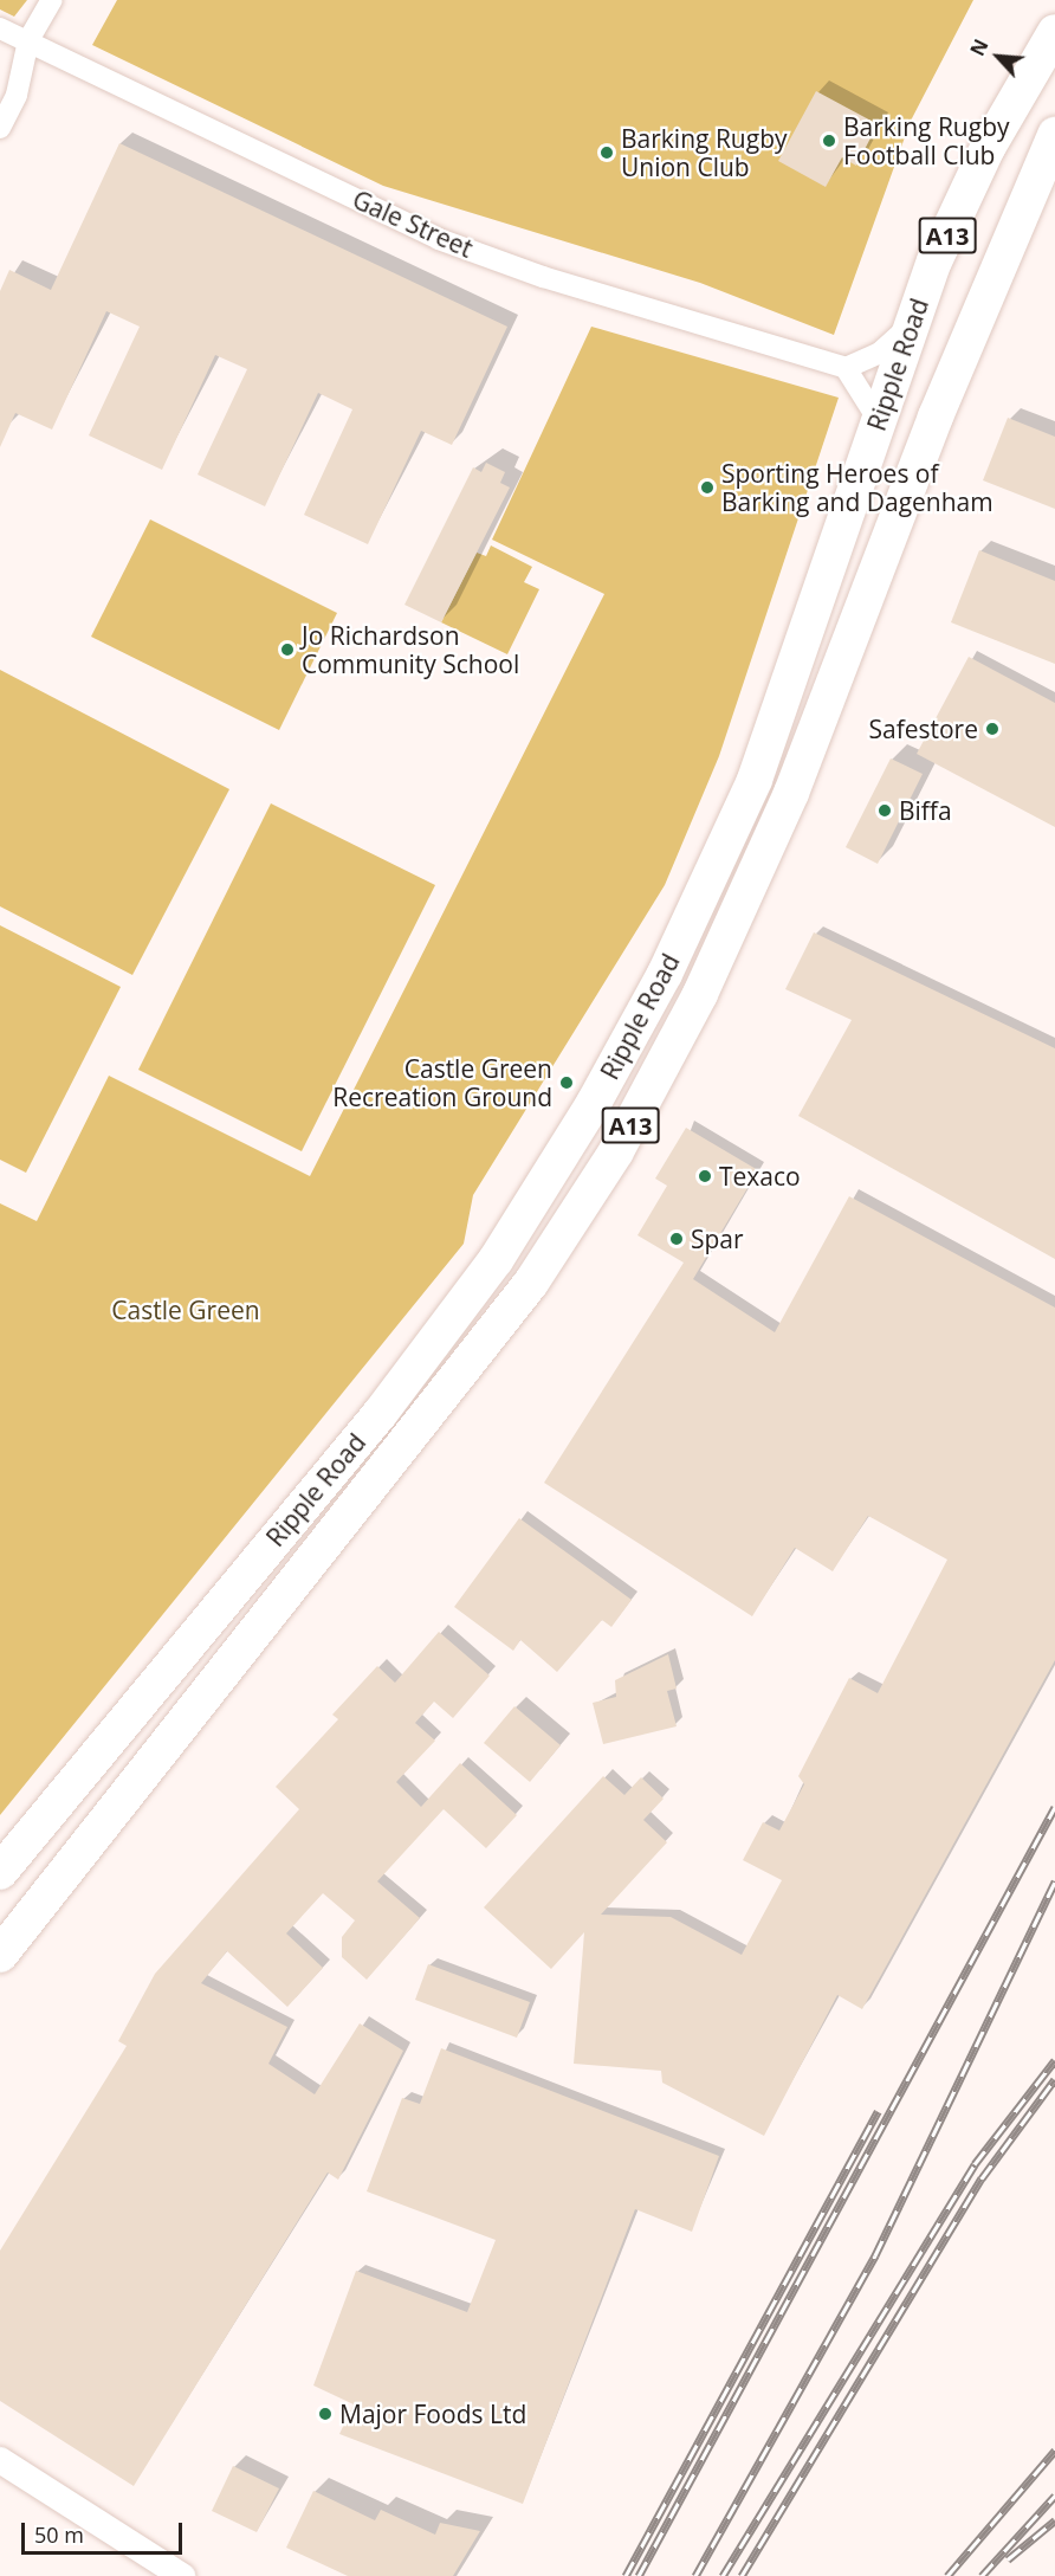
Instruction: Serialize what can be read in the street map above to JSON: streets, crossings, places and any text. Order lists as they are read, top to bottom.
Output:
{
  "streets": {
    "highway": ["A13", "Ripple Road"],
    "street": ["Gale Street"]
  },
  "parks": ["Castle Green"],
  "places": [
    "Barking Rugby Football Club",
    "Barking Rugby Union Club",
    "Sporting Heroes of Barking and Dagenham",
    "Jo Richardson Community School",
    "Safestore",
    "Biffa",
    "Castle Green Recreation Ground",
    "Texaco",
    "Spar",
    "Major Foods Ltd"
  ],
  "scale_bar": "50 m",
  "north": "top left"
}
